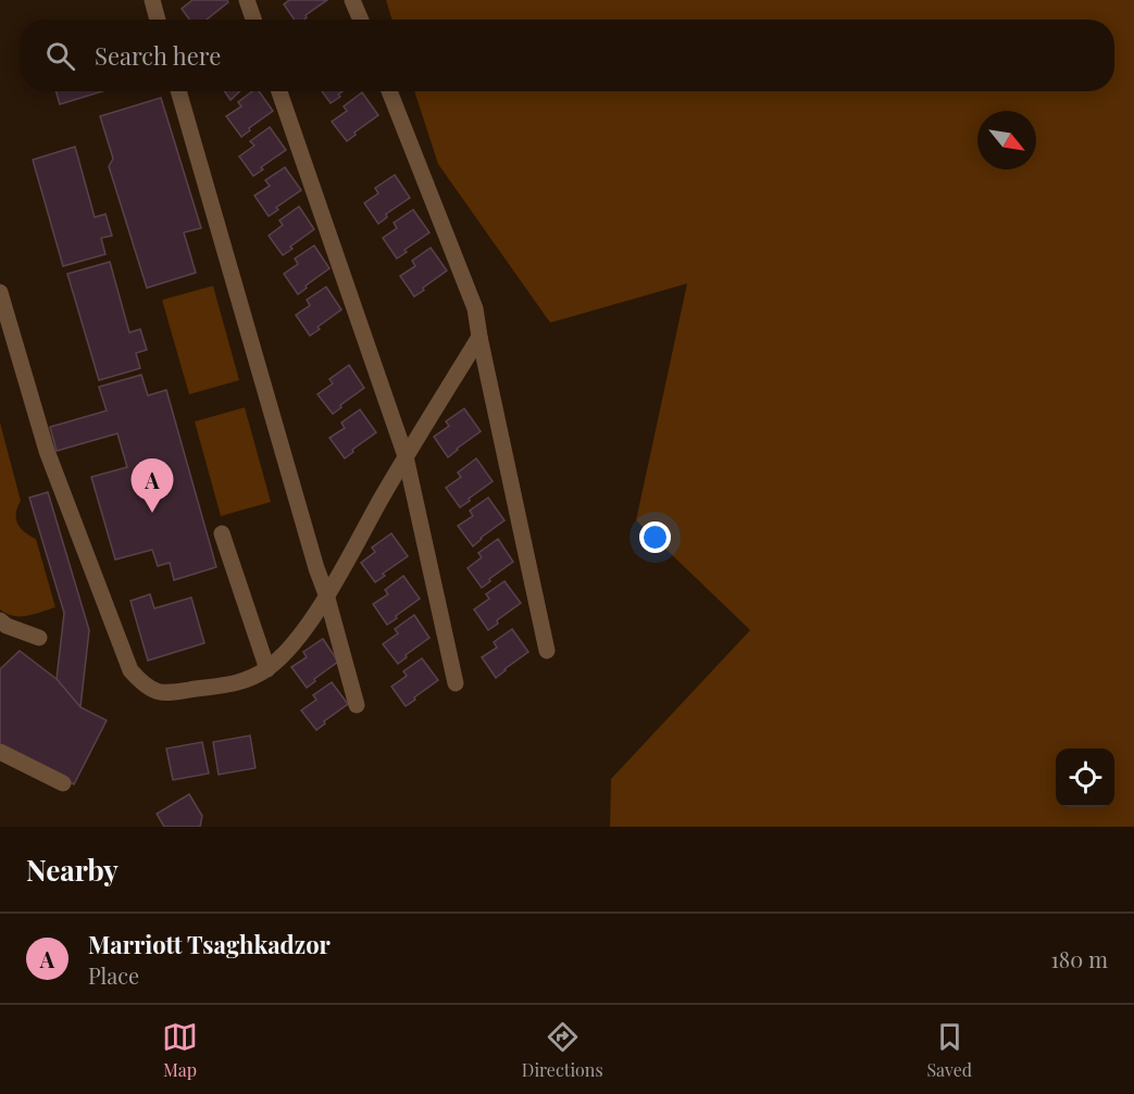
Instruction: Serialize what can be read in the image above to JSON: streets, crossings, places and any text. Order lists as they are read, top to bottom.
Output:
{
  "north": "bottom right",
  "page": {
    "search": "Search here",
    "pins": "A",
    "heading": "Nearby",
    "list": [
      {
        "mark": "A",
        "name": "Marriott Tsaghkadzor",
        "note": "Place",
        "value": "180 m"
      }
    ],
    "nav": ["Map", "Directions", "Saved"]
  }
}
